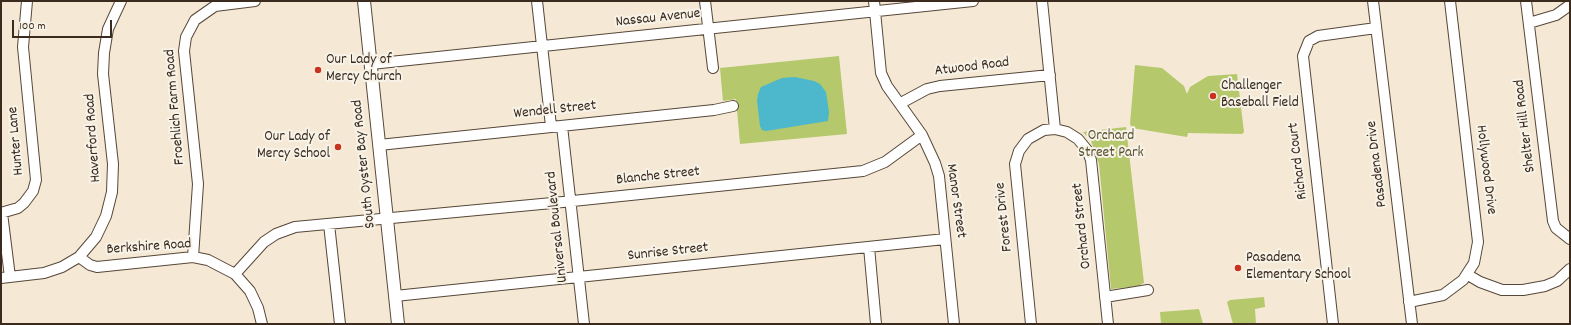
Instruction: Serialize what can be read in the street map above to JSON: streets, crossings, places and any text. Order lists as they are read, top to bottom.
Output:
{
  "streets": {
    "main road": ["South Oyster Bay Road"],
    "street": [
      "Nassau Avenue",
      "Atwood Road",
      "Froehlich Farm Road",
      "Wendell Street",
      "Shelter Hill Road",
      "Haverford Road",
      "Hunter Lane",
      "Richard Court",
      "Pasadena Drive",
      "Hollywood Drive",
      "Blanche Street",
      "Manor Street",
      "Forest Drive",
      "Orchard Street",
      "Universal Boulevard",
      "Berkshire Road",
      "Sunrise Street"
    ]
  },
  "crossings": [
    ["Nassau Avenue", "South Oyster Bay Road"],
    ["Nassau Avenue", "Manor Street"],
    ["Atwood Road", "Manor Street"],
    ["Froehlich Farm Road", "Berkshire Road"],
    ["Wendell Street", "South Oyster Bay Road"],
    ["Wendell Street", "Universal Boulevard"],
    ["Haverford Road", "Berkshire Road"],
    ["Richard Court", "Pasadena Drive"],
    ["South Oyster Bay Road", "Blanche Street"],
    ["South Oyster Bay Road", "Sunrise Street"],
    ["Pasadena Drive", "Hollywood Drive"],
    ["Blanche Street", "Manor Street"],
    ["Blanche Street", "Universal Boulevard"],
    ["Blanche Street", "Berkshire Road"],
    ["Manor Street", "Sunrise Street"],
    ["Forest Drive", "Orchard Street"],
    ["Universal Boulevard", "Sunrise Street"]
  ],
  "parks": ["Orchard Street Park"],
  "places": [
    "Our Lady of Mercy Church",
    "Challenger Baseball Field",
    "Our Lady of Mercy School",
    "Pasadena Elementary School"
  ],
  "scale_bar": "100 m"
}
